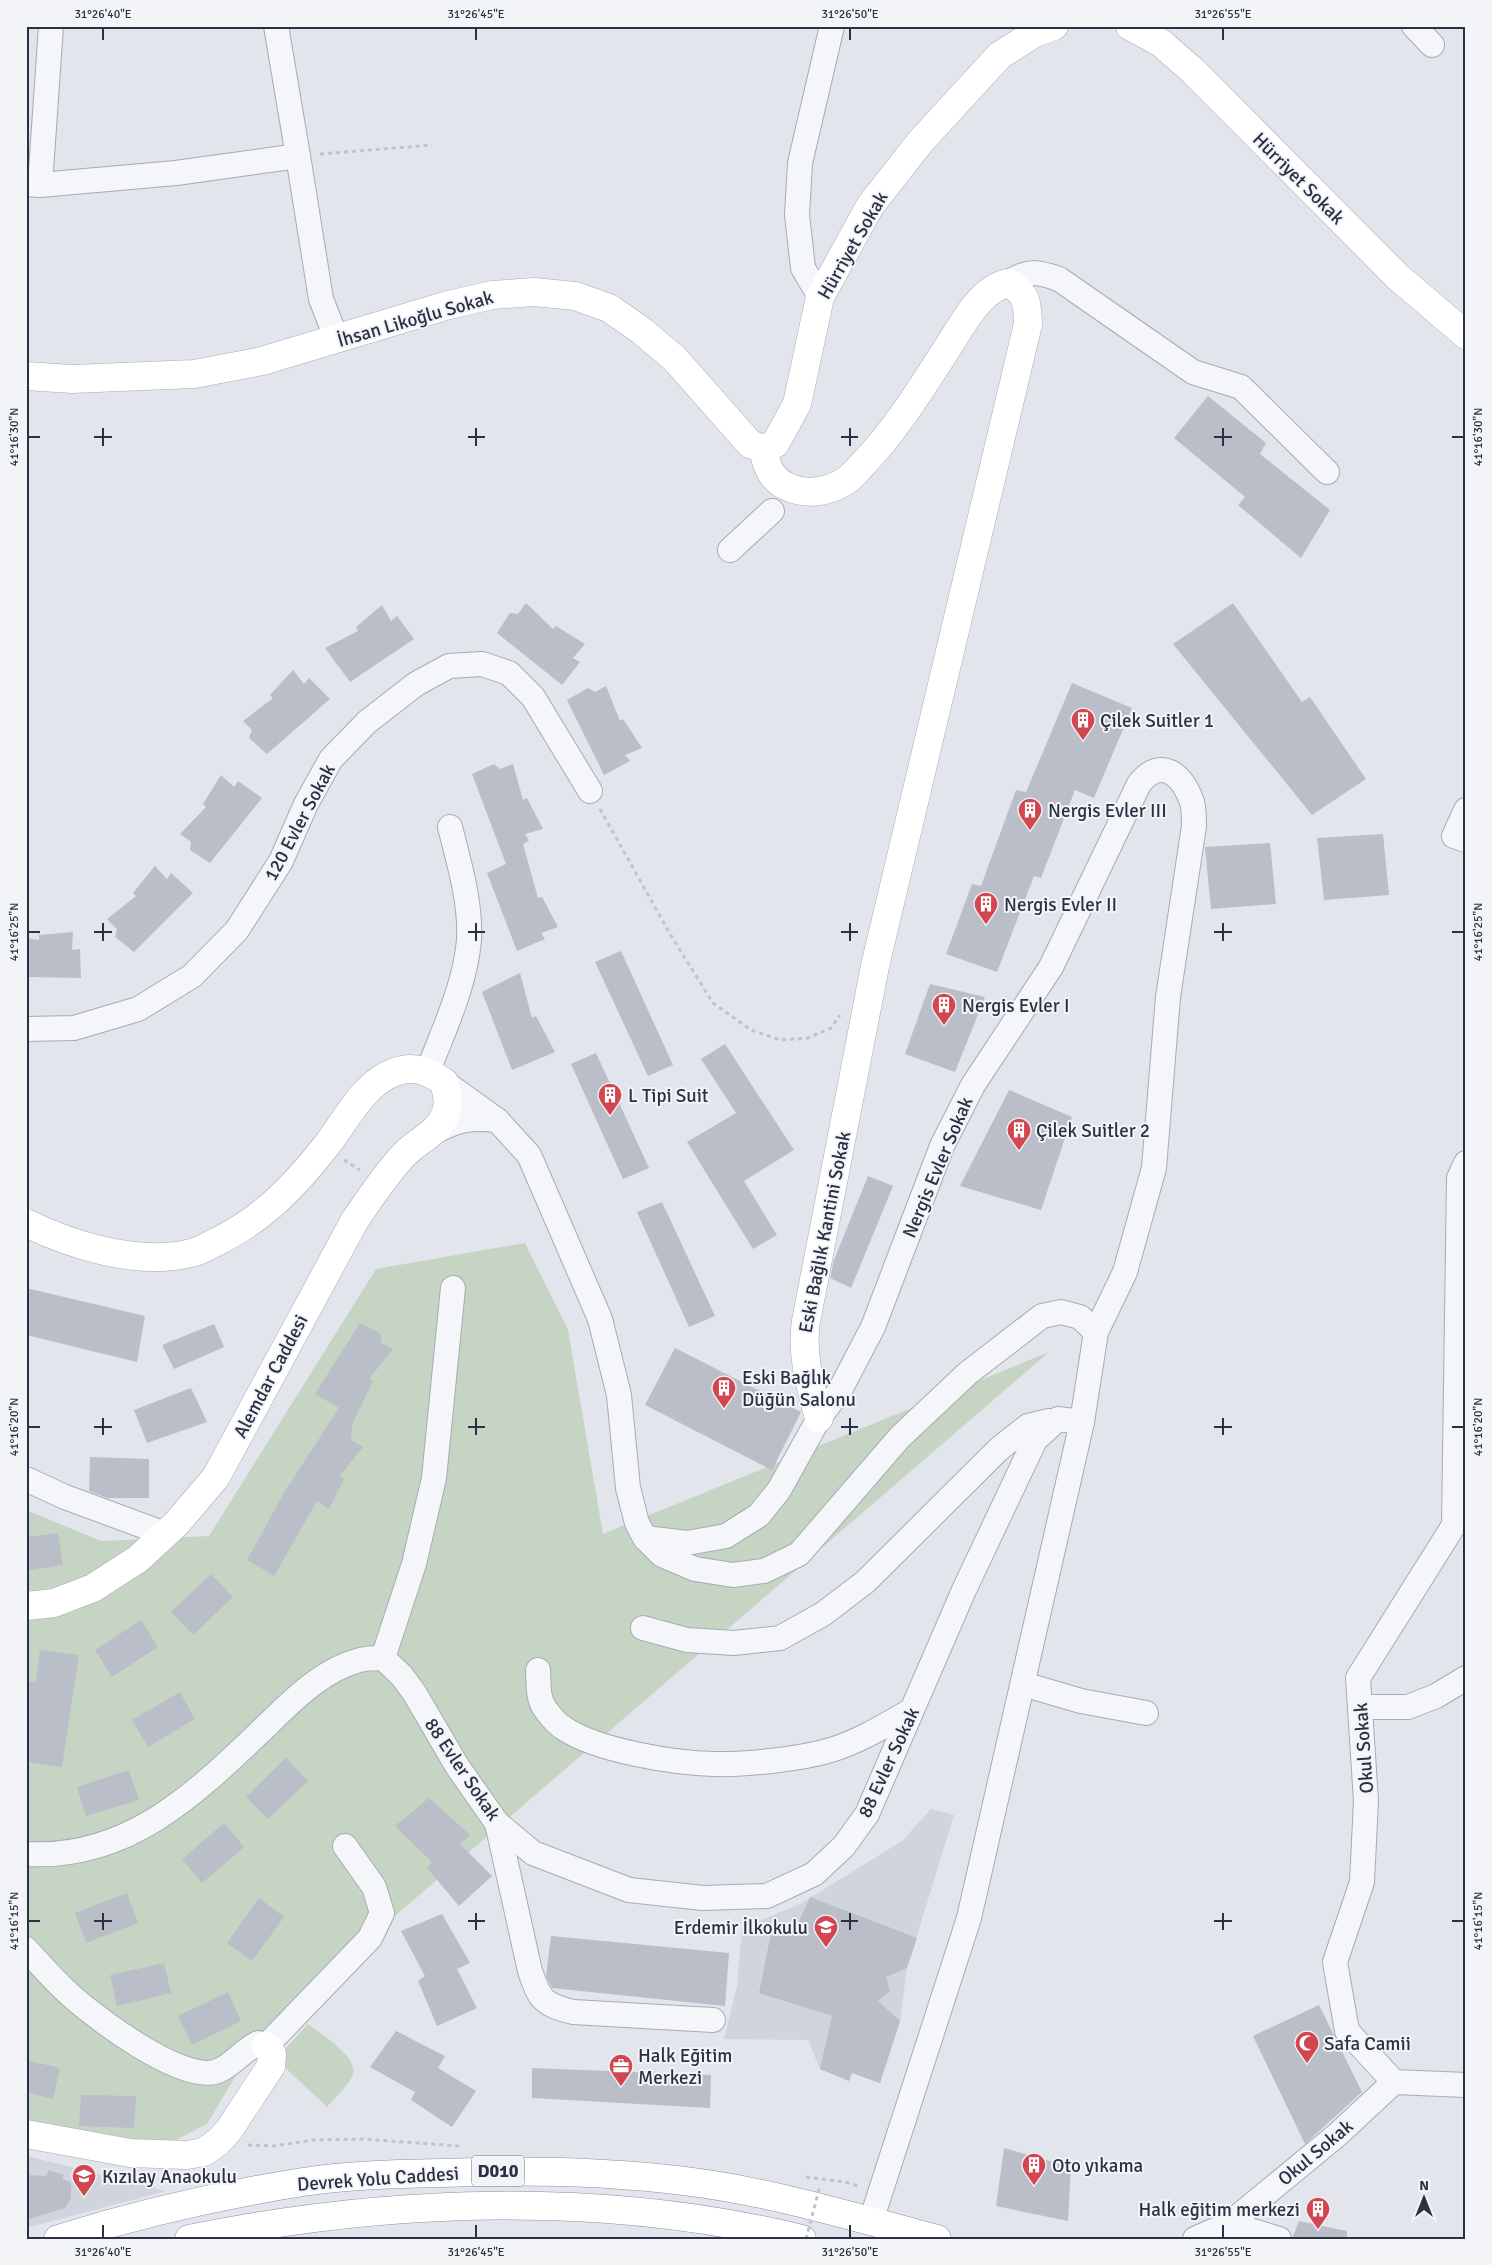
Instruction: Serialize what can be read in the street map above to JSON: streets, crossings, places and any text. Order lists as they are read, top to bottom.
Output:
{
  "streets": {
    "main road": [
      "Hürriyet Sokak",
      "İhsan Likoğlu Sokak",
      "Eski Bağlık Kantini Sokak",
      "Alemdar Caddesi",
      "D010",
      "Devrek Yolu Caddesi"
    ],
    "street": [
      "120 Evler Sokak",
      "Nergis Evler Sokak",
      "Okul Sokak",
      "88 Evler Sokak"
    ]
  },
  "crossings": [
    ["Hürriyet Sokak", "İhsan Likoğlu Sokak"],
    ["Nergis Evler Sokak", "Eski Bağlık Kantini Sokak"]
  ],
  "places": {
    "building": [
      "Çilek Suitler 1",
      "Nergis Evler III",
      "Nergis Evler II",
      "Nergis Evler I",
      "L Tipi Suit",
      "Çilek Suitler 2",
      "Eski Bağlık Düğün Salonu",
      "Oto yıkama",
      "Halk eğitim merkezi"
    ],
    "school or university": ["Erdemir İlkokulu", "Kızılay Anaokulu"],
    "mosque": ["Safa Camii"],
    "office": ["Halk Eğitim Merkezi"]
  },
  "north": "top",
  "coordinates": [
    "31°26'40\"E",
    "31°26'45\"E",
    "31°26'50\"E",
    "31°26'55\"E",
    "41°16'30\"N",
    "41°16'25\"N",
    "41°16'20\"N",
    "41°16'15\"N"
  ]
}
